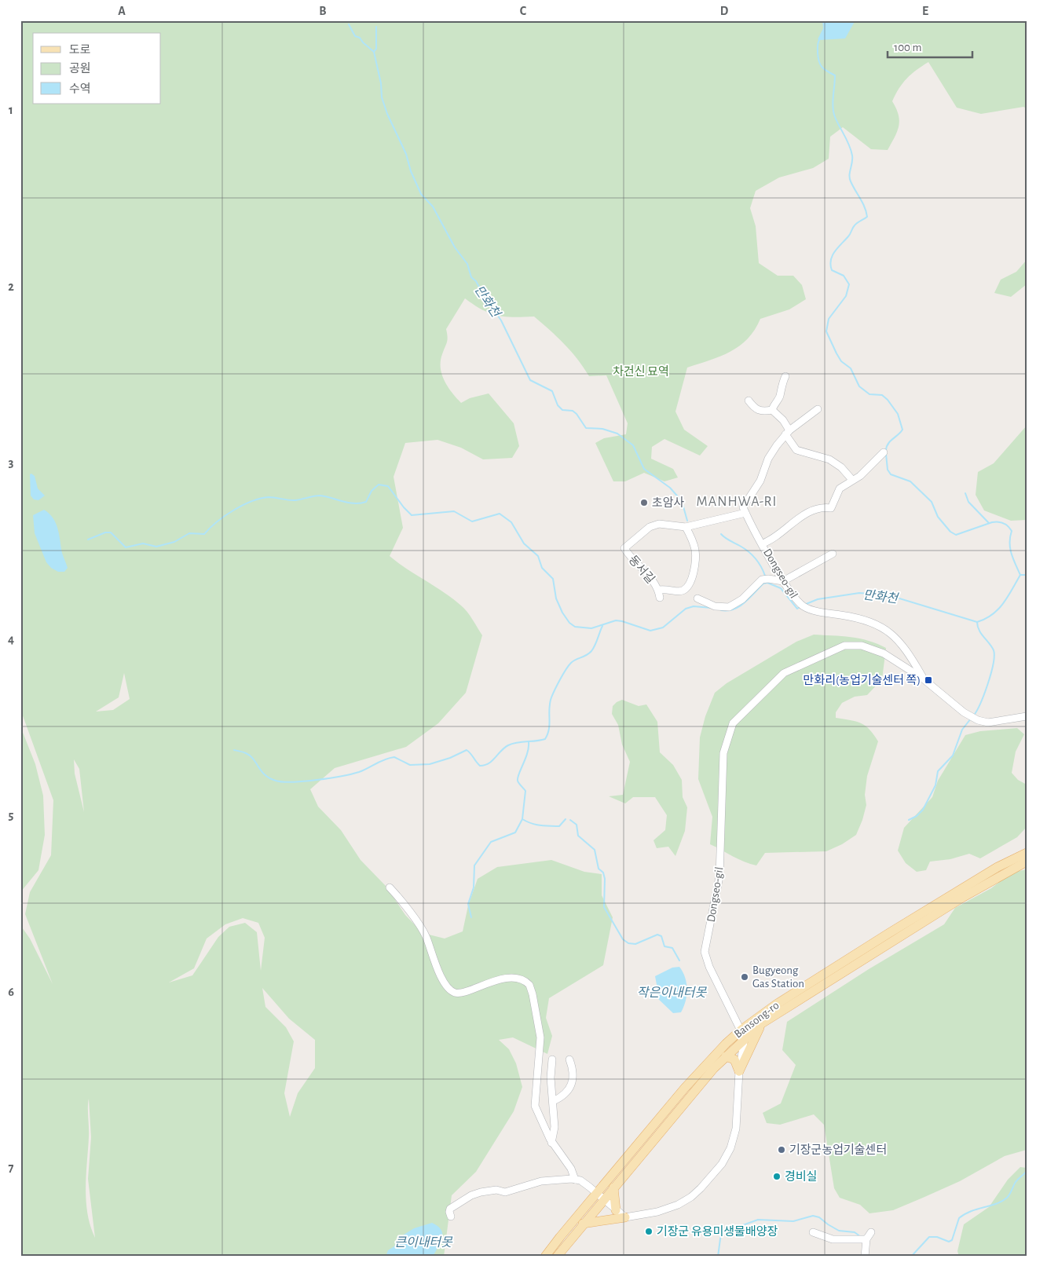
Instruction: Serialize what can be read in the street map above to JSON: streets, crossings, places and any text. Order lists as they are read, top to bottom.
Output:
{
  "streets": {
    "main road": ["Bansong-ro"],
    "street": ["동서길", "Dongseo-gil"]
  },
  "crossings": [
    ["Dongseo-gil", "Bansong-ro"]
  ],
  "districts": ["MANHWA-RI"],
  "water": ["만화천", "작은이내터못", "큰이내터못"],
  "parks": ["차건신 묘역"],
  "places": {
    "other": [
      "초암사",
      "Bugyeong Gas Station",
      "기장군농업기술센터",
      "경비실",
      "기장군 유용미생물배양장"
    ],
    "transit": ["만화리(농업기술센터 쪽)"]
  },
  "legend": ["도로", "공원", "수역"],
  "scale_bar": "100 m",
  "grid": {
    "columns": [
      "A",
      "B",
      "C",
      "D",
      "E"
    ],
    "rows": [
      "1",
      "2",
      "3",
      "4",
      "5",
      "6",
      "7"
    ]
  }
}
